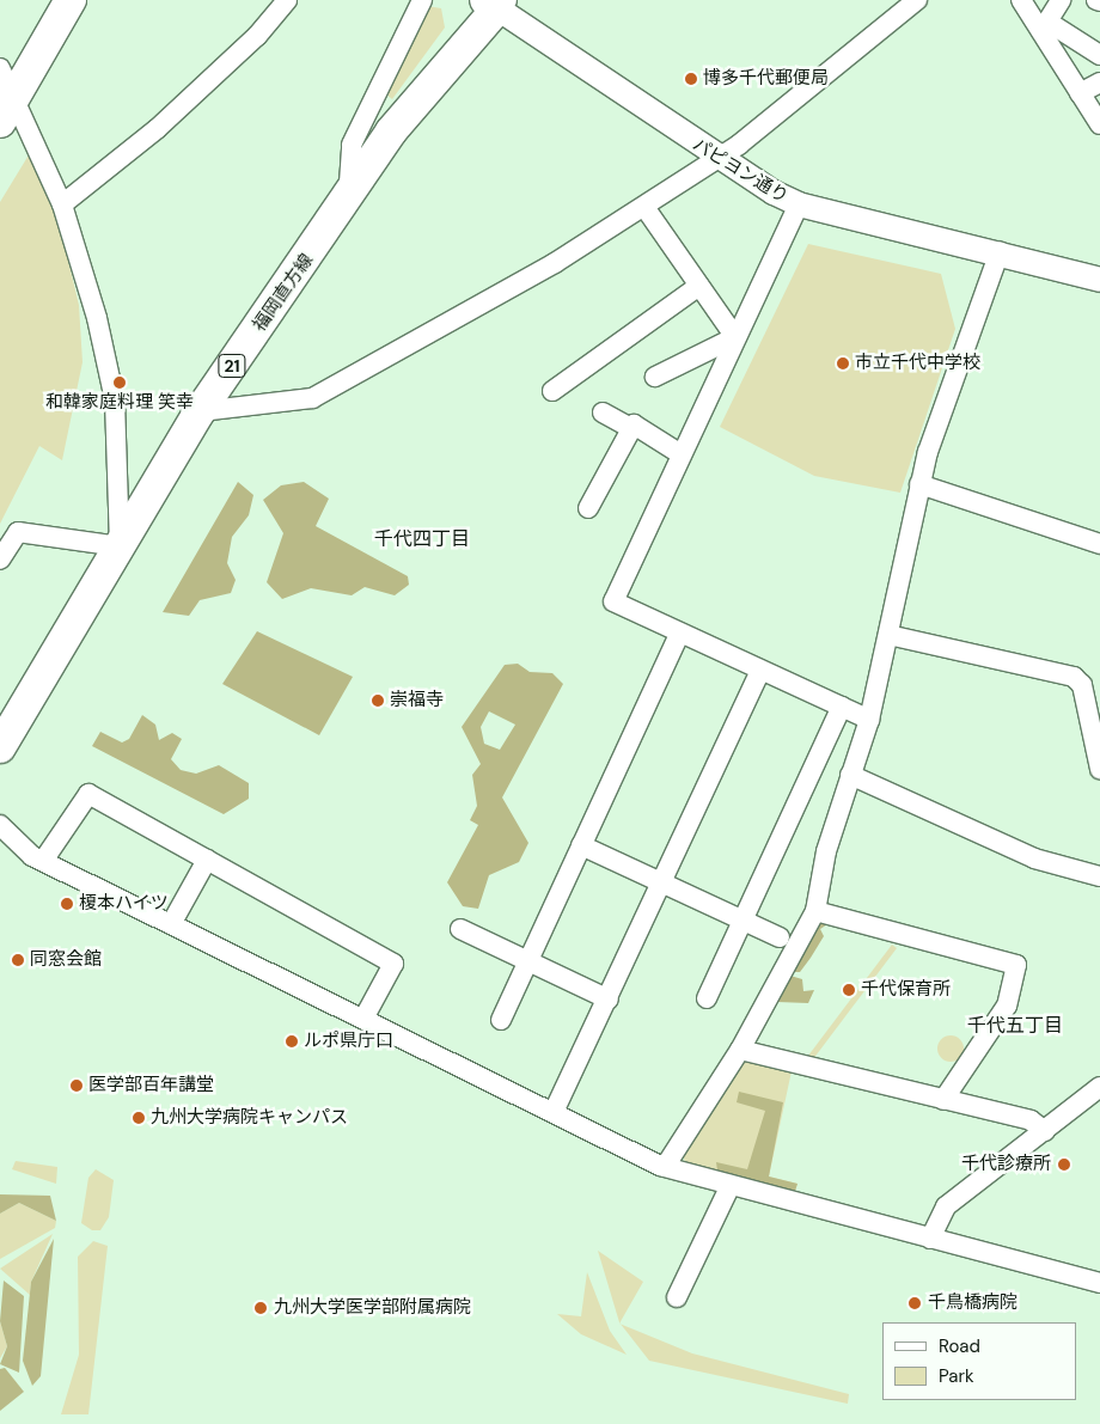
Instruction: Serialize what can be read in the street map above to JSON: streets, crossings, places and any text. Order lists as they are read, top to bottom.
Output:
{
  "streets": {
    "main road": ["福岡直方線", "21"],
    "street": ["パピヨン通り"]
  },
  "crossings": [
    ["パピヨン通り", "福岡直方線"]
  ],
  "districts": ["千代四丁目", "千代五丁目"],
  "places": [
    "博多千代郵便局",
    "市立千代中学校",
    "和韓家庭料理 笑幸",
    "崇福寺",
    "榎本ハイツ",
    "同窓会館",
    "千代保育所",
    "ルポ県庁口",
    "医学部百年講堂",
    "九州大学病院キャンパス",
    "千代診療所",
    "千鳥橋病院",
    "九州大学医学部附属病院"
  ],
  "legend": ["Road", "Park"]
}
